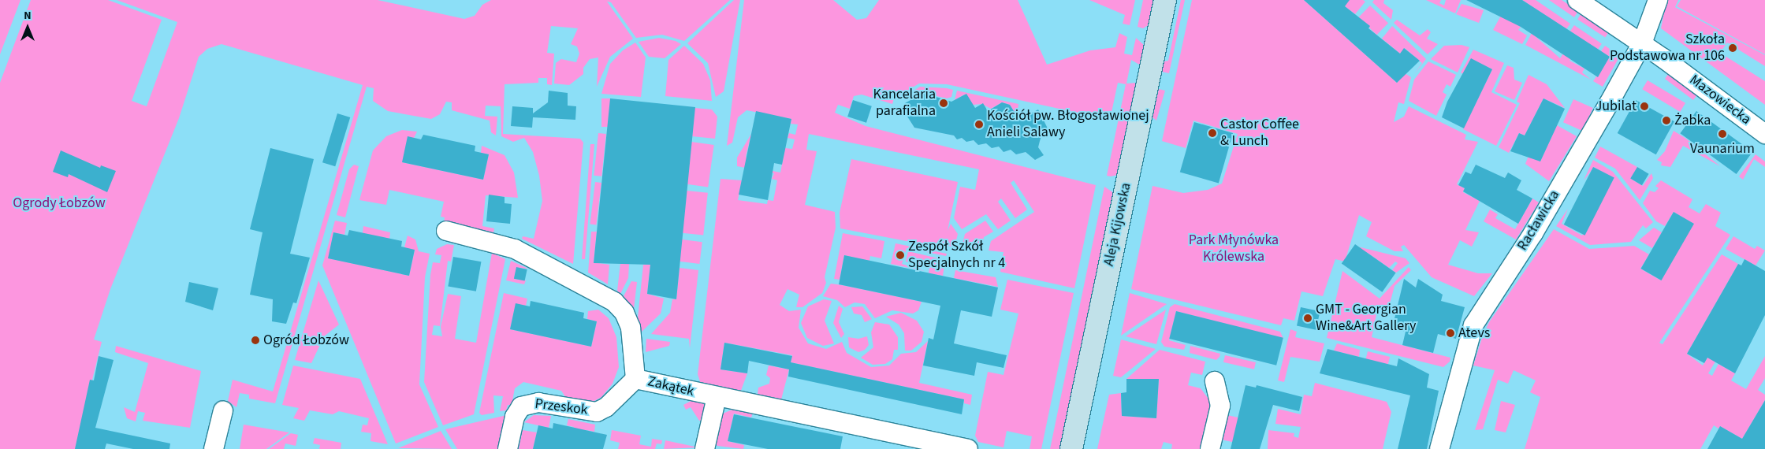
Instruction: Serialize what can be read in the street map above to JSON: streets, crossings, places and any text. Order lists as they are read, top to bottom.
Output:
{
  "streets": {
    "street": [
      "Mazowiecka",
      "Racławicka",
      "Aleja Kijowska",
      "Zakątek",
      "Przeskok"
    ]
  },
  "crossings": [
    ["Mazowiecka", "Racławicka"],
    ["Zakątek", "Przeskok"]
  ],
  "parks": ["Ogrody Łobzów", "Park Młynówka Królewska"],
  "places": [
    "Szkoła Podstawowa nr 106",
    "Kancelaria parafialna",
    "Jubilat",
    "Żabka",
    "Kościół pw. Błogosławionej Anieli Salawy",
    "Castor Coffee & Lunch",
    "Vaunarium",
    "Zespół Szkół Specjalnych nr 4",
    "GMT - Georgian Wine&Art Gallery",
    "Atevs",
    "Ogród Łobzów"
  ],
  "north": "top"
}
